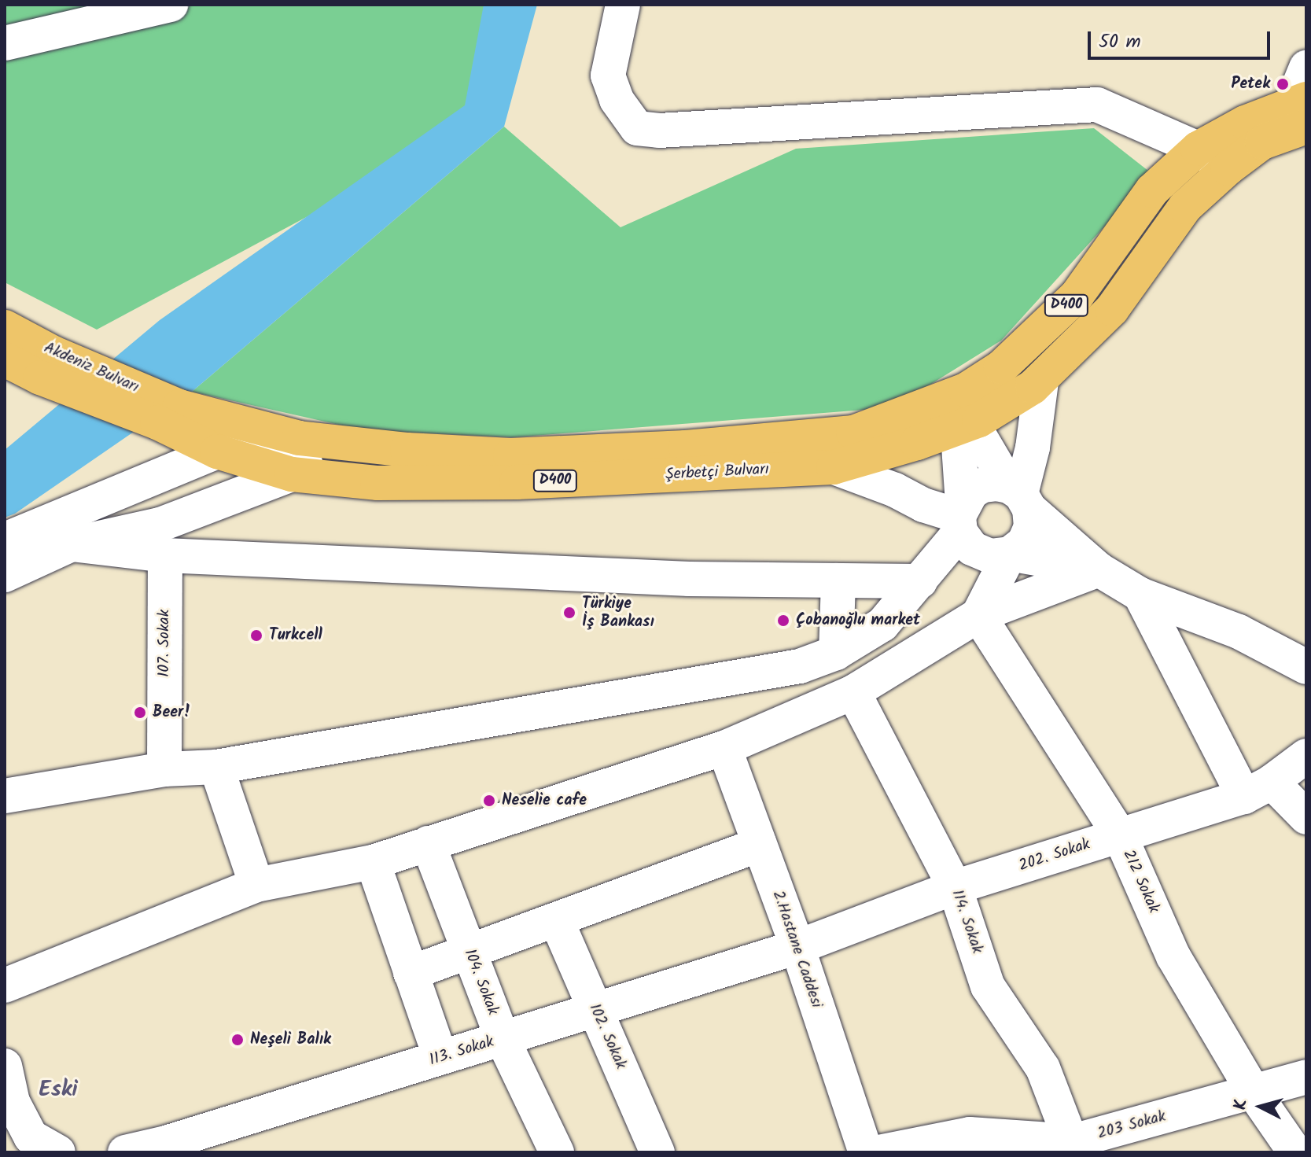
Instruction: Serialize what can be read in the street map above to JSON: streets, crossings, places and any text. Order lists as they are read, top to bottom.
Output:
{
  "streets": {
    "highway": ["D400", "Akdeniz Bulvarı", "Şerbetçi Bulvarı"],
    "street": [
      "107. Sokak",
      "202. Sokak",
      "212 Sokak",
      "114. Sokak",
      "2.Hastane Caddesi",
      "104. Sokak",
      "102. Sokak",
      "113. Sokak",
      "203 Sokak"
    ]
  },
  "crossings": [
    ["D400", "Şerbetçi Bulvarı"],
    ["Akdeniz Bulvarı", "Şerbetçi Bulvarı"],
    ["202. Sokak", "212 Sokak"],
    ["202. Sokak", "114. Sokak"],
    ["202. Sokak", "2.Hastane Caddesi"],
    ["202. Sokak", "113. Sokak"],
    ["212 Sokak", "203 Sokak"],
    ["114. Sokak", "203 Sokak"],
    ["2.Hastane Caddesi", "113. Sokak"],
    ["104. Sokak", "113. Sokak"],
    ["102. Sokak", "113. Sokak"]
  ],
  "districts": ["Eski"],
  "places": [
    "Petek",
    "Türkiye İş Bankası",
    "Çobanoğlu market",
    "Turkcell",
    "Beer!",
    "Neselie cafe",
    "Neşeli Balık"
  ],
  "scale_bar": "50 m",
  "north": "left"
}
